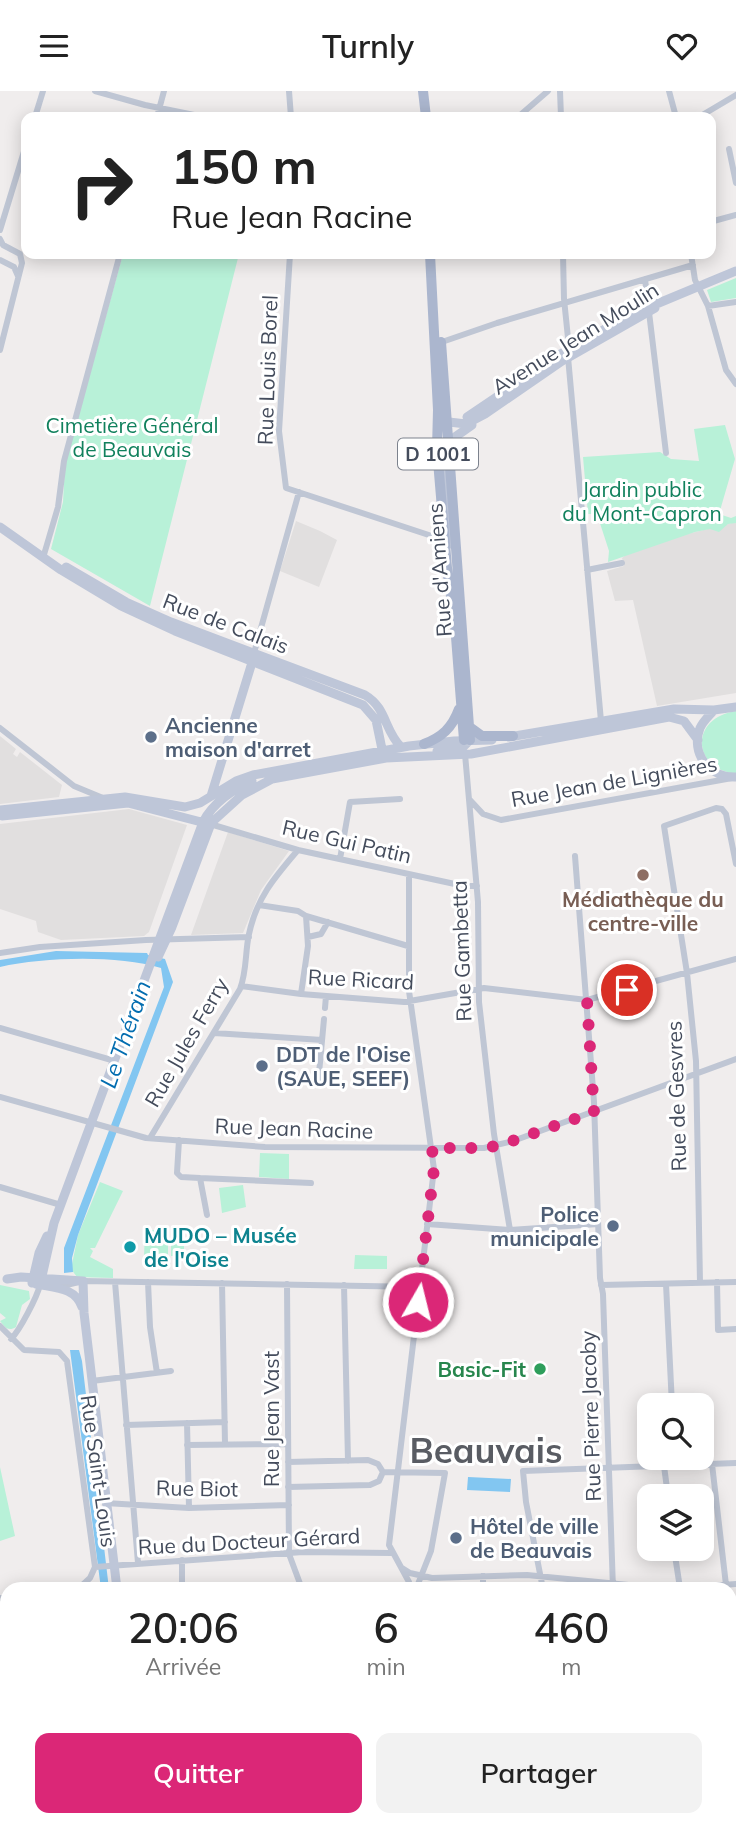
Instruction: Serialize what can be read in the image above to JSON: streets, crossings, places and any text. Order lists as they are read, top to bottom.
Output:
{
  "streets": {
    "main road": [
      "Avenue Jean Moulin",
      "D 1001",
      "Rue d'Amiens",
      "Rue de Calais"
    ],
    "street": [
      "Rue Louis Borel",
      "Rue Jean de Lignières",
      "Rue Gui Patin",
      "Rue Gambetta",
      "Rue Ricard",
      "Rue Jules Ferry",
      "Rue de Gesvres",
      "Rue Jean Racine",
      "Rue Pierre Jacoby",
      "Rue Jean Vast",
      "Rue Saint-Louis",
      "Rue Biot",
      "Rue du Docteur Gérard"
    ]
  },
  "crossings": [
    ["Avenue Jean Moulin", "Rue d'Amiens"],
    ["D 1001", "Rue d'Amiens"],
    ["D 1001", "Rue Gambetta"],
    ["Rue d'Amiens", "Rue Gambetta"],
    ["Rue Jean de Lignières", "Rue Gambetta"],
    ["Rue Gui Patin", "Rue Gambetta"],
    ["Rue Gui Patin", "Rue Jules Ferry"],
    ["Rue Gambetta", "Rue Ricard"],
    ["Rue Gambetta", "Rue Jean Racine"],
    ["Rue Ricard", "Rue Jules Ferry"],
    ["Rue Ricard", "Rue Pierre Jacoby"],
    ["Rue Jules Ferry", "Rue Jean Racine"],
    ["Rue de Gesvres", "Rue Jean Racine"],
    ["Rue Jean Racine", "Rue Pierre Jacoby"],
    ["Rue Jean Vast", "Rue Biot"],
    ["Rue Jean Vast", "Rue du Docteur Gérard"],
    ["Rue Saint-Louis", "Rue du Docteur Gérard"]
  ],
  "districts": ["Beauvais"],
  "water": ["Le Thérain"],
  "parks": ["Cimetière Général de Beauvais", "Jardin public du Mont-Capron"],
  "places": [
    "Ancienne maison d'arret",
    "Médiathèque du centre-ville",
    "DDT de l'Oise (SAUE, SEEF)",
    "Police municipale",
    "MUDO – Musée de l'Oise",
    "Basic-Fit",
    "Hôtel de ville de Beauvais"
  ],
  "page": {
    "header": "Turnly",
    "turn": ["150 m", "Rue Jean Racine"],
    "eta": [
      "20:06",
      "Arrivée",
      "6",
      "min",
      "460",
      "m"
    ],
    "buttons": ["Quitter", "Partager"]
  }
}
